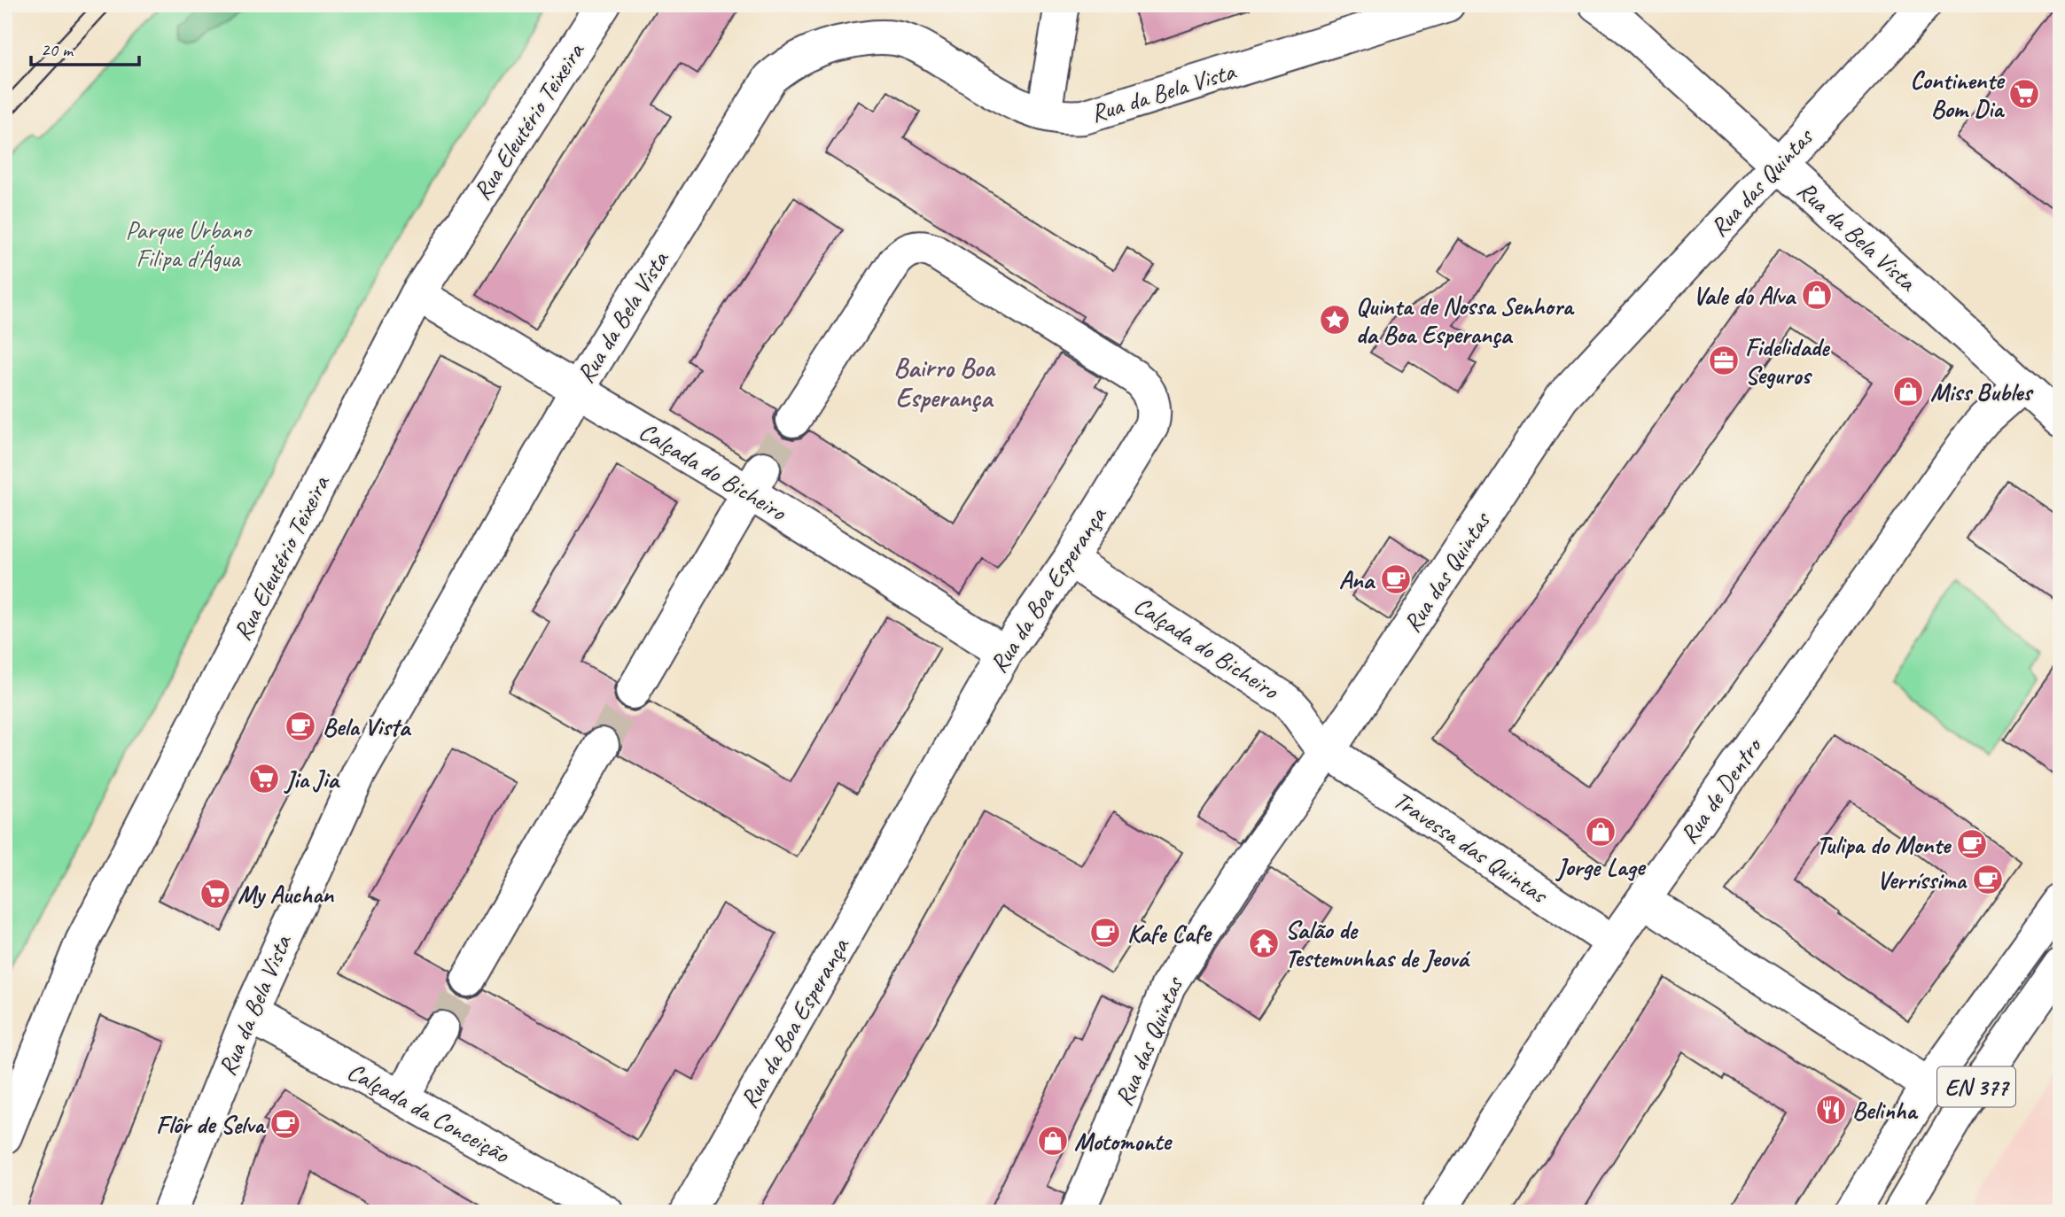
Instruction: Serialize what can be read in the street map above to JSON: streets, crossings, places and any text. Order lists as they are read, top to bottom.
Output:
{
  "streets": {
    "street": [
      "Rua da Bela Vista",
      "Rua Eleutério Teixeira",
      "Rua das Quintas",
      "Calçada do Bicheiro",
      "Rua da Boa Esperança",
      "Rua de Dentro",
      "Travessa das Quintas",
      "EN 377",
      "Calçada da Conceição"
    ]
  },
  "crossings": [
    ["Rua da Bela Vista", "Rua das Quintas"],
    ["Rua da Bela Vista", "Calçada do Bicheiro"],
    ["Rua da Bela Vista", "Rua de Dentro"],
    ["Rua da Bela Vista", "Calçada da Conceição"],
    ["Rua Eleutério Teixeira", "Calçada do Bicheiro"],
    ["Rua das Quintas", "Calçada do Bicheiro"],
    ["Rua das Quintas", "Travessa das Quintas"],
    ["Calçada do Bicheiro", "Rua da Boa Esperança"],
    ["Calçada do Bicheiro", "Travessa das Quintas"],
    ["Rua de Dentro", "Travessa das Quintas"]
  ],
  "districts": ["Bairro Boa Esperança"],
  "parks": ["Parque Urbano Filipa d'Água"],
  "places": {
    "supermarket": ["Continente Bom Dia", "Jia Jia", "My Auchan"],
    "shop": [
      "Vale do Alva",
      "Miss Bubles",
      "Jorge Lage",
      "Motomonte"
    ],
    "place": ["Quinta de Nossa Senhora da Boa Esperança"],
    "office": ["Fidelidade Seguros"],
    "cafe": [
      "Ana",
      "Bela Vista",
      "Tulipa do Monte",
      "Verríssima",
      "Kafe Cafe",
      "Flôr de Selva"
    ],
    "temple": ["Salão de Testemunhas de Jeová"],
    "restaurant": ["Belinha"]
  },
  "scale_bar": "20 m"
}
